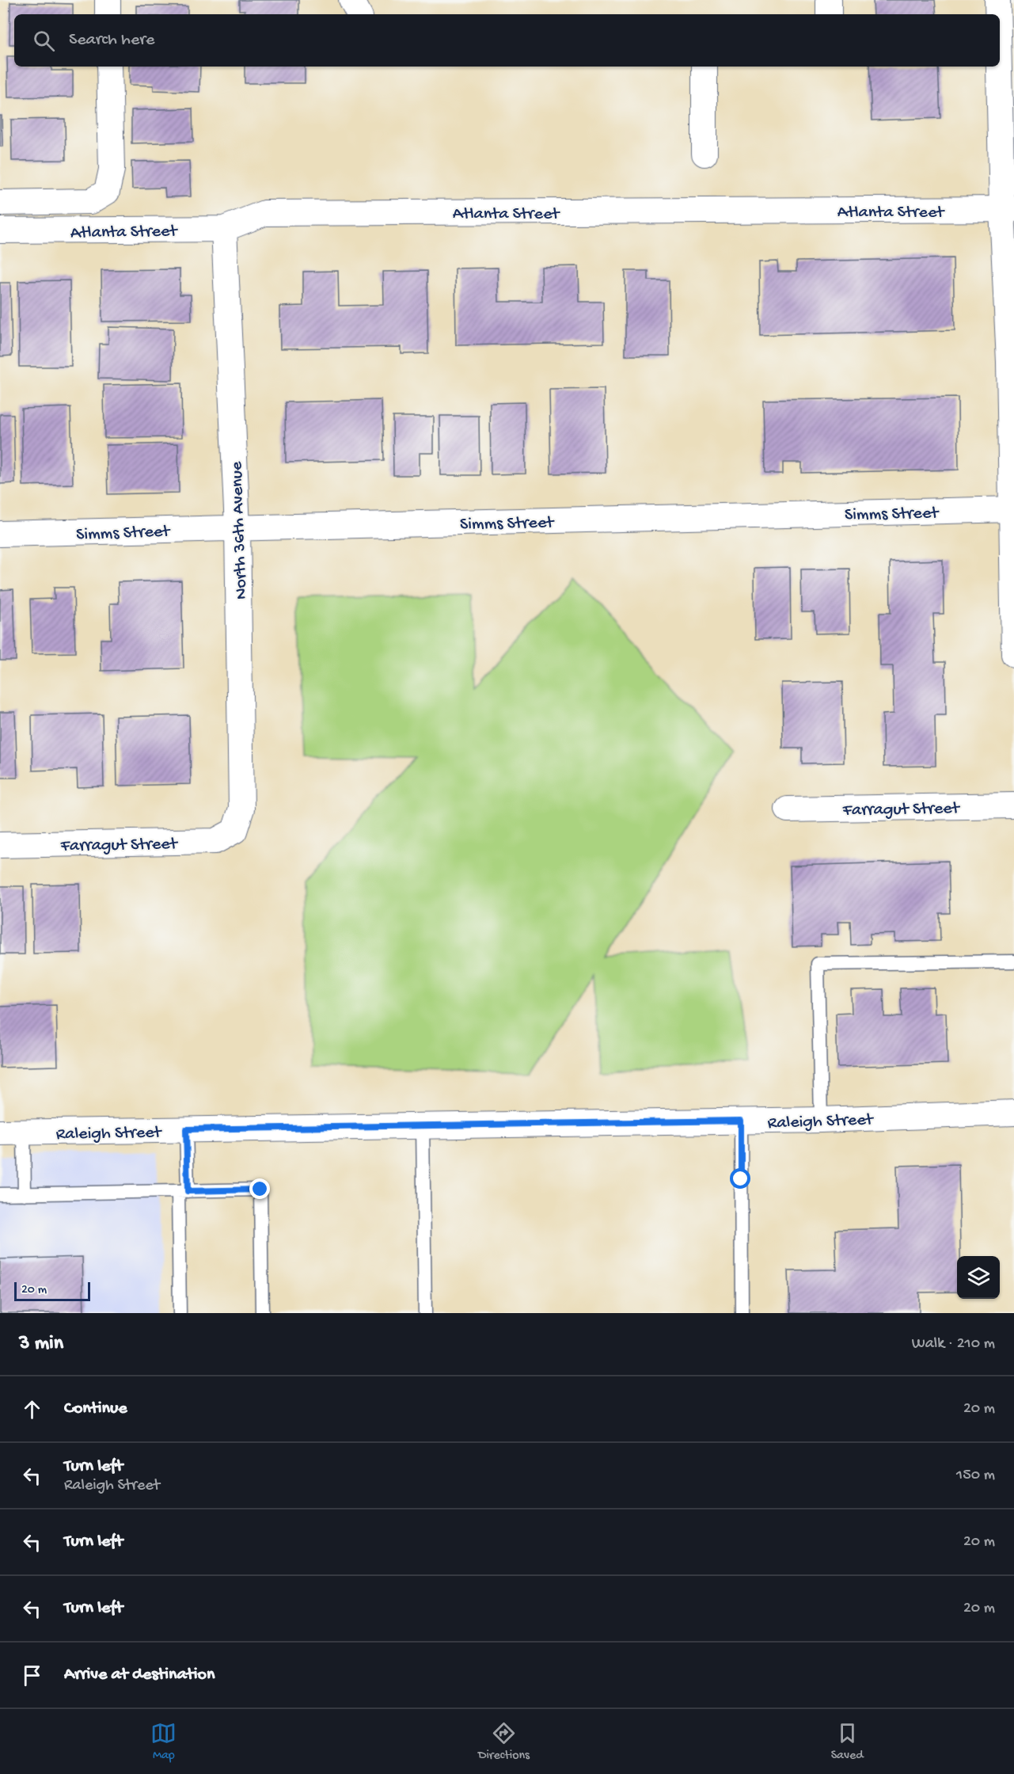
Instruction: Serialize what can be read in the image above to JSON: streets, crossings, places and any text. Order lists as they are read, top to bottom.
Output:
{
  "streets": {
    "street": [
      "Atlanta Street",
      "Simms Street",
      "North 36th Avenue",
      "Farragut Street",
      "Raleigh Street"
    ]
  },
  "crossings": [
    ["Atlanta Street", "North 36th Avenue"],
    ["Simms Street", "North 36th Avenue"],
    ["North 36th Avenue", "Farragut Street"]
  ],
  "scale_bar": "20 m",
  "page": {
    "search": "Search here",
    "scale": "20 m",
    "heading": ["3 min", "Walk · 210 m"],
    "list": [
      ["Continue", "20 m"],
      ["Turn left", "Raleigh Street", "150 m"],
      ["Turn left", "20 m"],
      ["Turn left", "20 m"],
      "Arrive at destination"
    ],
    "nav": ["Map", "Directions", "Saved"]
  }
}
